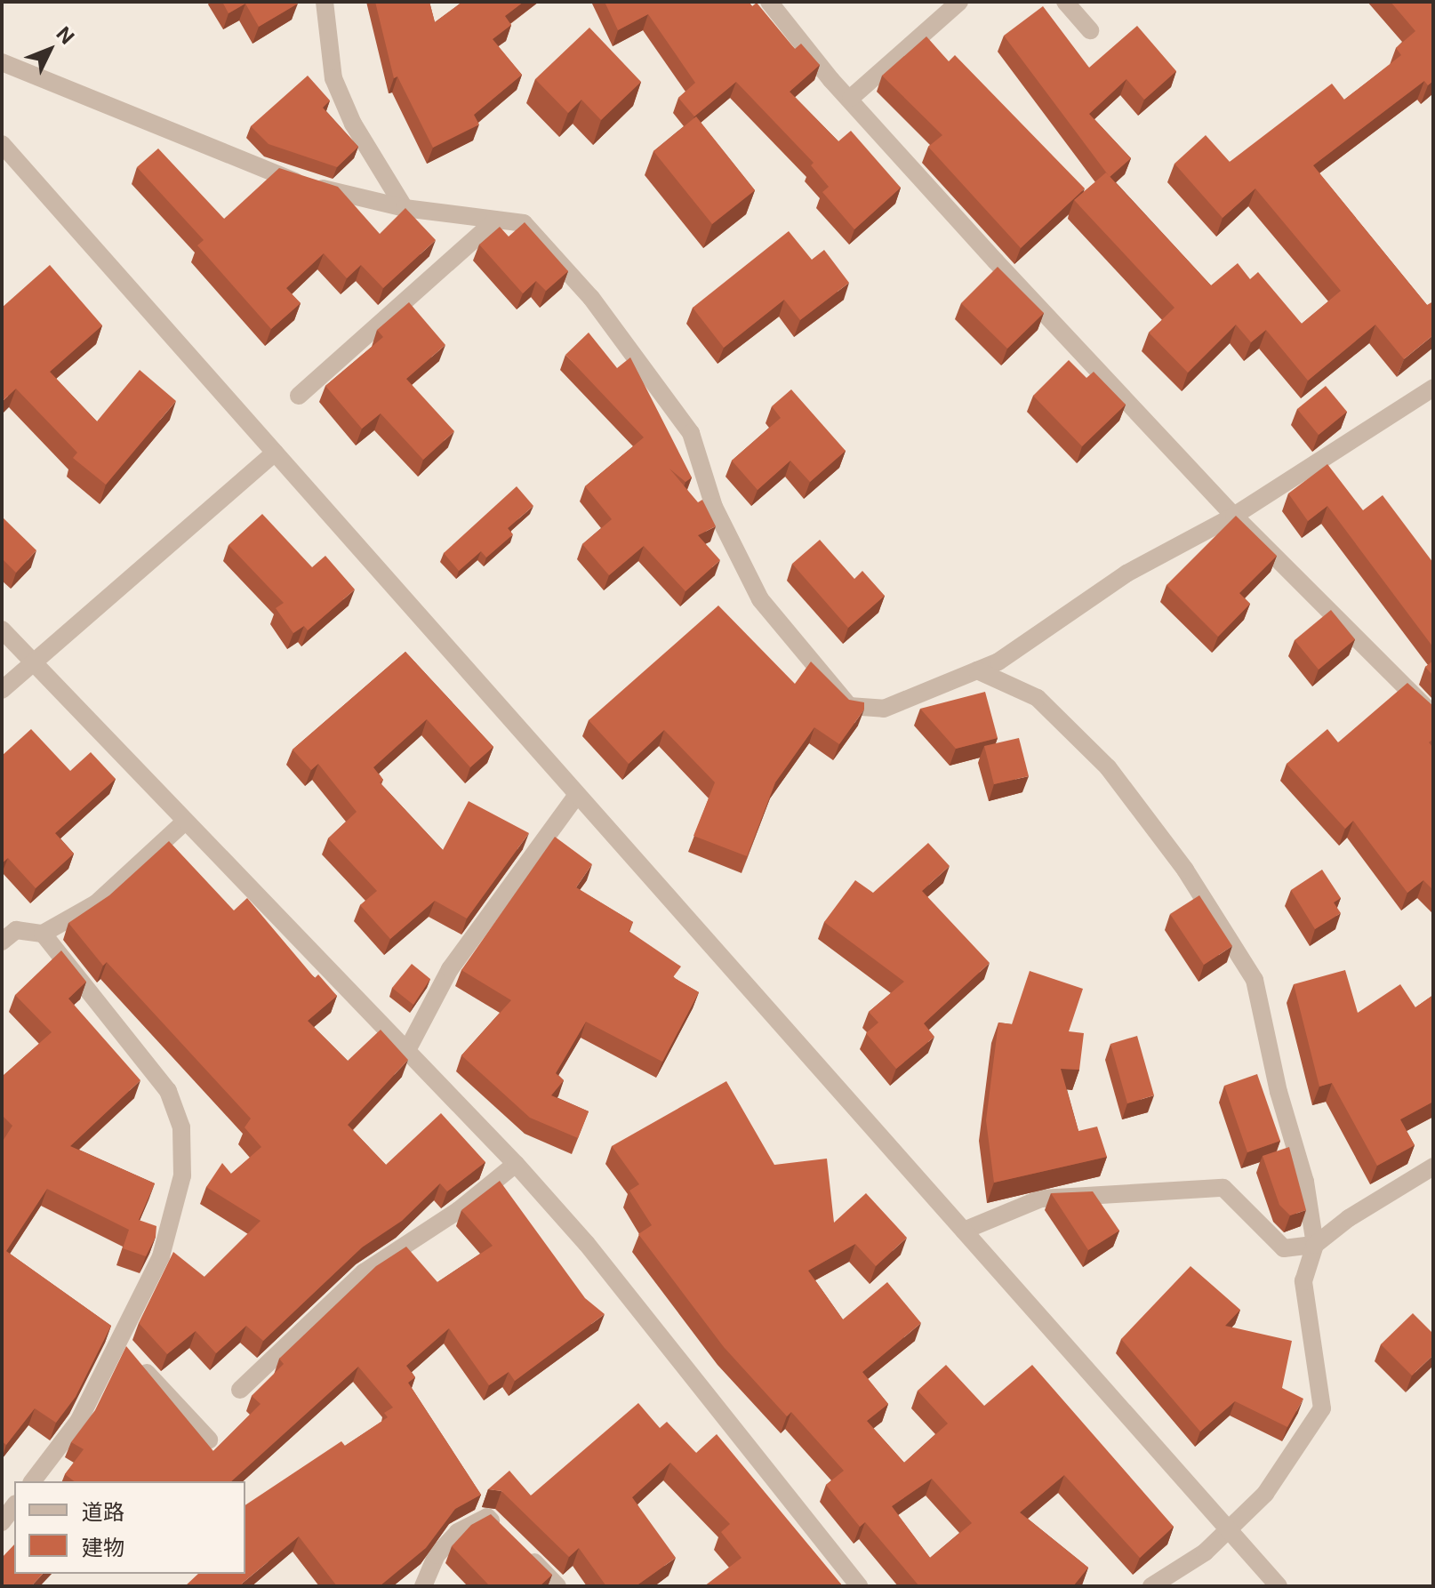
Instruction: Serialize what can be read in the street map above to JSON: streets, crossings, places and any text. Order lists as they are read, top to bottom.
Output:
{
  "legend": ["道路", "建物"],
  "north": "top right"
}
